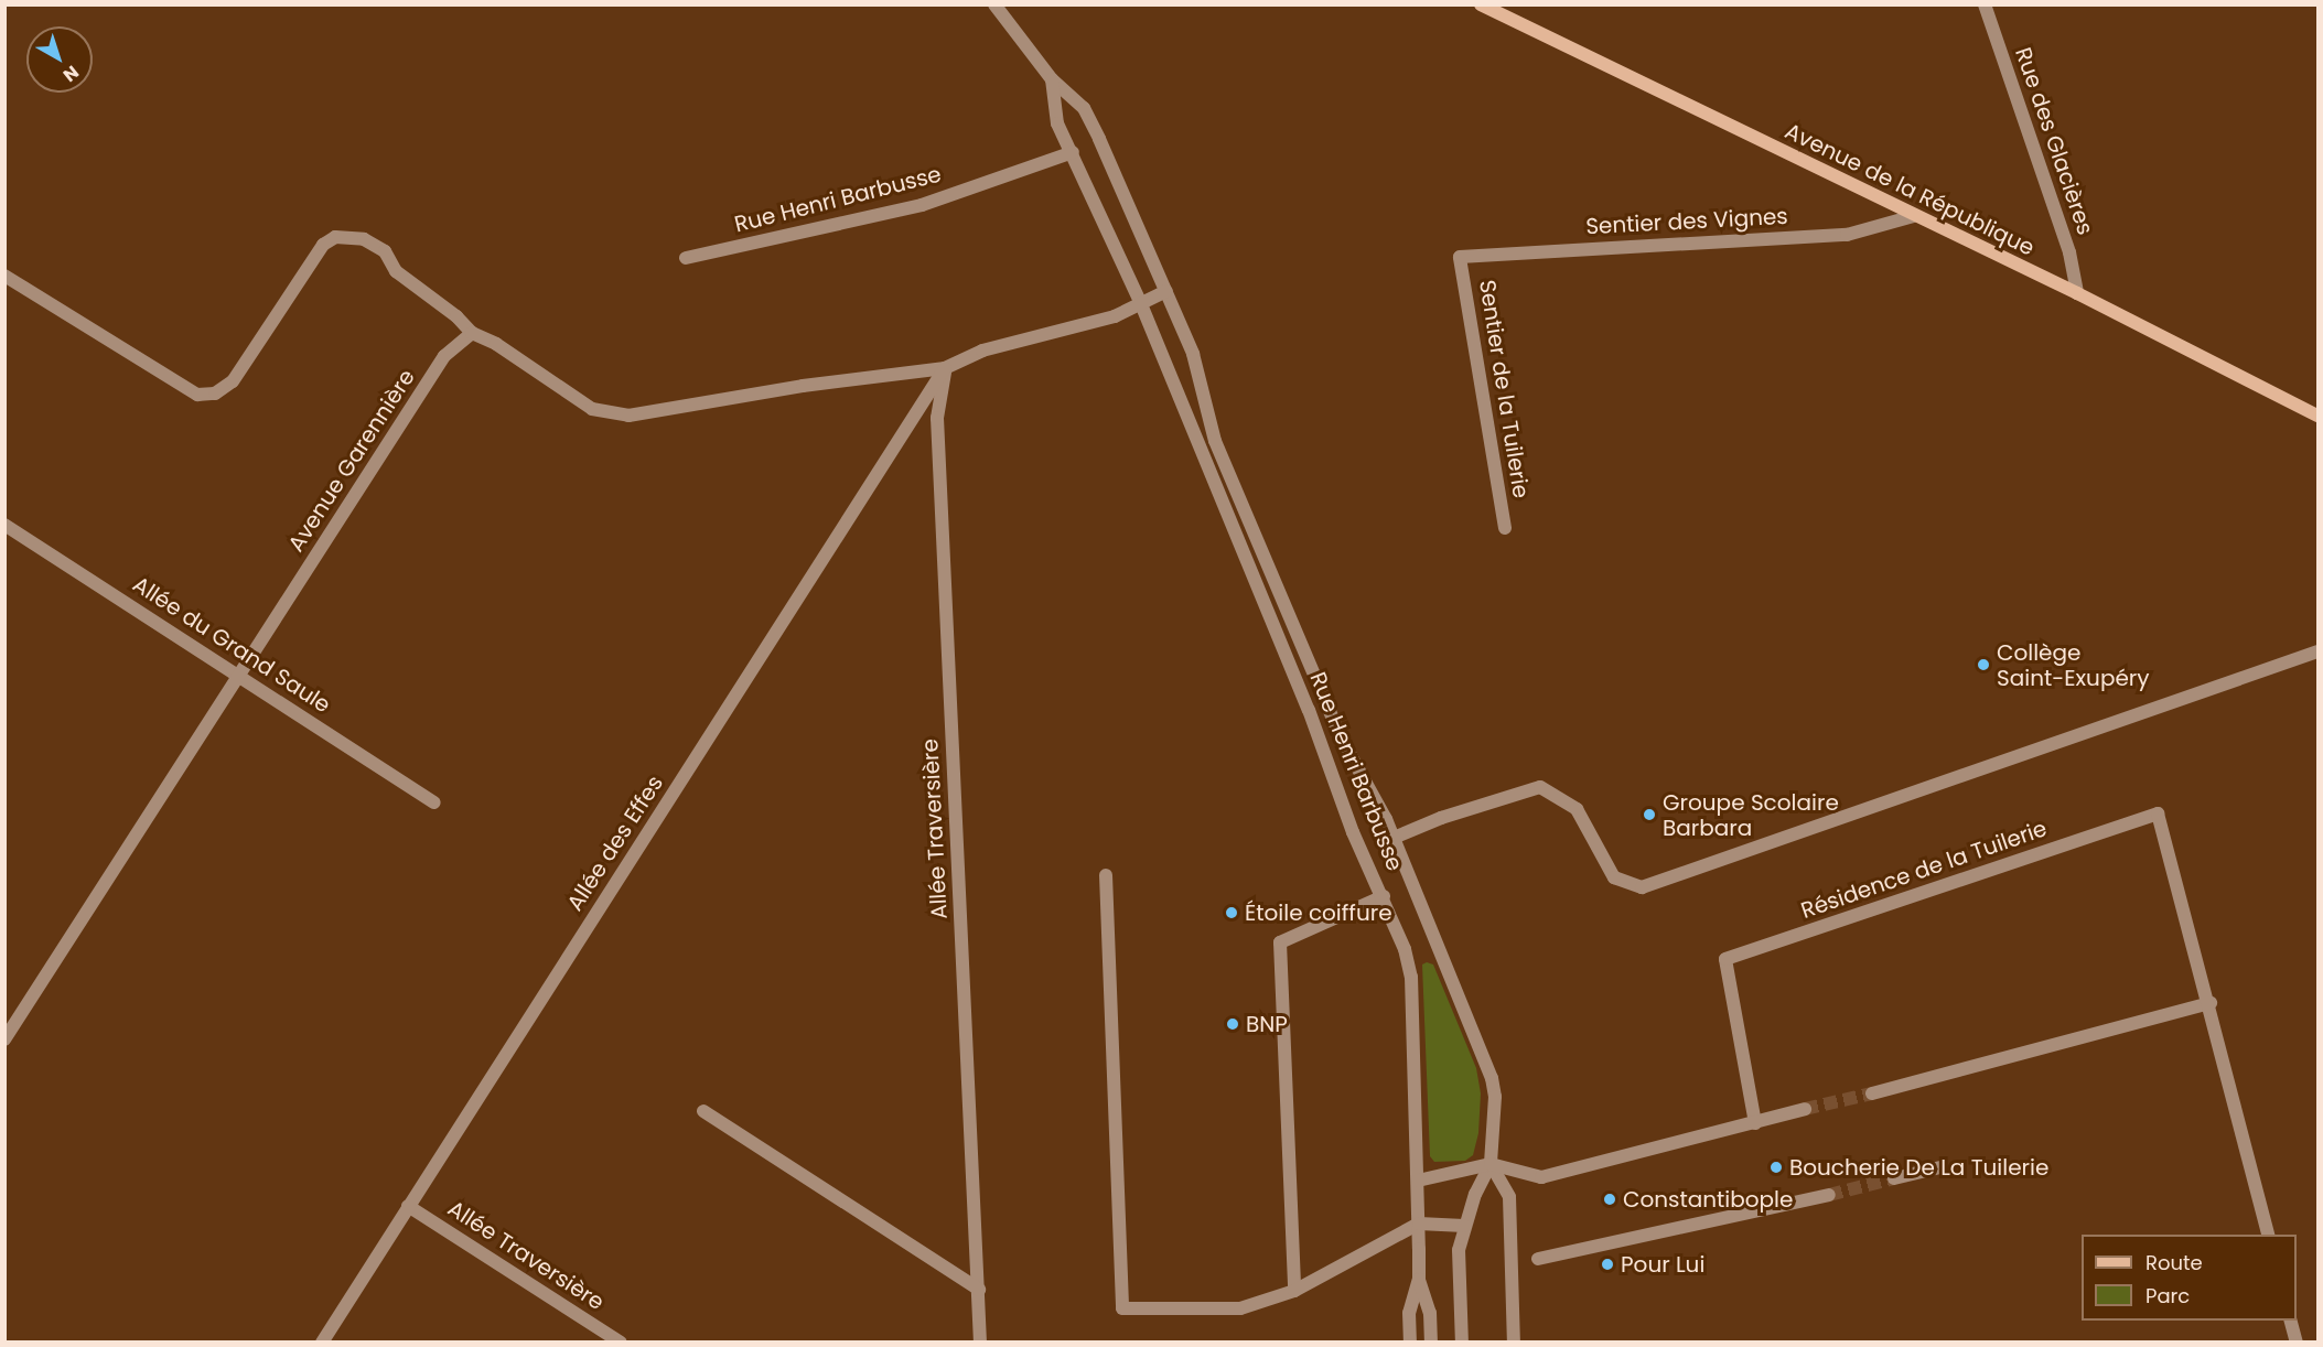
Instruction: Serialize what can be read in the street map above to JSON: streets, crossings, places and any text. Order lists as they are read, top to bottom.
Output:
{
  "streets": {
    "street": [
      "Rue des Glacières",
      "Avenue de la République",
      "Rue Henri Barbusse",
      "Sentier des Vignes",
      "Sentier de la Tuilerie",
      "Avenue Garennière",
      "Allée du Grand Saule",
      "Allée Traversière",
      "Allée des Effes",
      "Résidence de la Tuilerie"
    ]
  },
  "crossings": [
    ["Rue des Glacières", "Avenue de la République"],
    ["Avenue de la République", "Sentier des Vignes"],
    ["Sentier des Vignes", "Sentier de la Tuilerie"],
    ["Avenue Garennière", "Allée du Grand Saule"],
    ["Allée Traversière", "Allée des Effes"]
  ],
  "places": [
    "Collège Saint-Exupéry",
    "Groupe Scolaire Barbara",
    "Étoile coiffure",
    "BNP",
    "Boucherie De La Tuilerie",
    "Constantibople",
    "Pour Lui"
  ],
  "legend": ["Route", "Parc"],
  "north": "bottom right"
}
